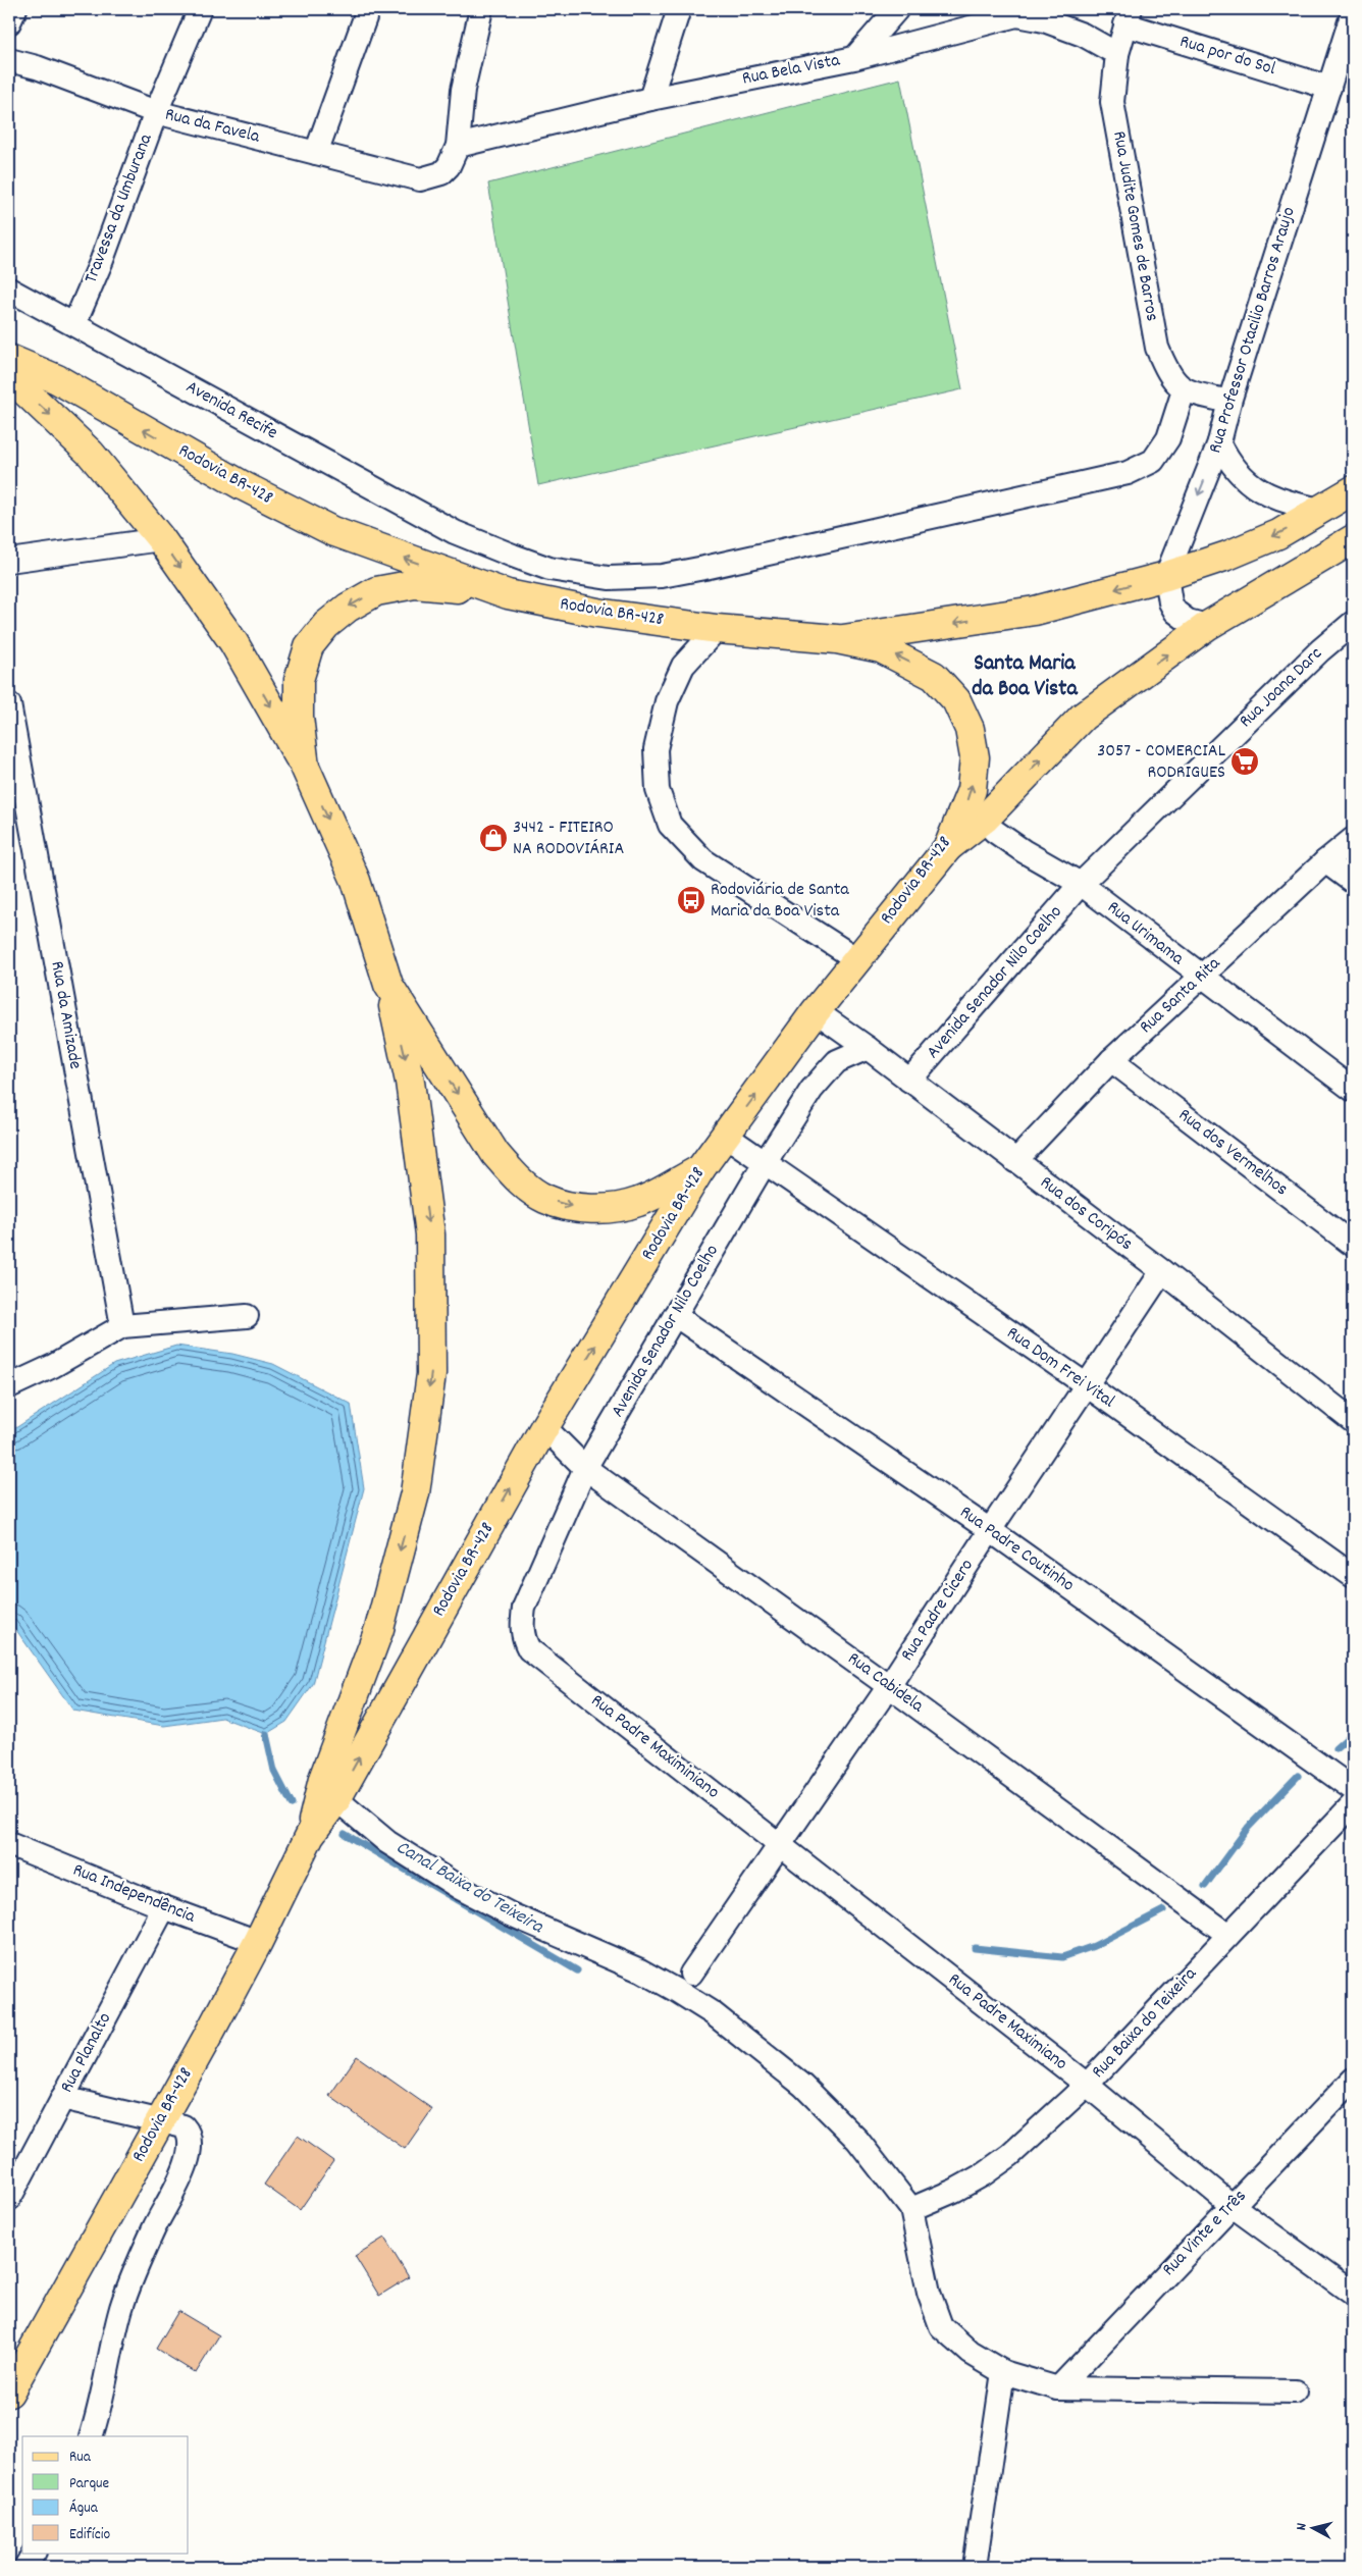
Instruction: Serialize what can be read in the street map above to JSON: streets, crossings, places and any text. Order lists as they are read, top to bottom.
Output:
{
  "streets": {
    "main road": ["Rodovia BR-428"],
    "street": [
      "Rua por do Sol",
      "Rua Bela Vista",
      "Rua da Favela",
      "Travessa da Umburana",
      "Rua Judite Gomes de Barros",
      "Rua Professor Otacilio Barros Araujo",
      "Avenida Recife",
      "Rua Joana Darc",
      "Rua Urimama",
      "Avenida Senador Nilo Coelho",
      "Rua Santa Rita",
      "Rua da Amizade",
      "Rua dos Vermelhos",
      "Rua dos Coripós",
      "Rua Dom Frei Vital",
      "Rua Padre Coutinho",
      "Rua Padre Cicero",
      "Rua Cabidela",
      "Rua Padre Maximiniano",
      "Rua Independência",
      "Rua Padre Maximiano",
      "Rua Baixa do Teixeira",
      "Rua Planalto",
      "Rua Vinte e Três"
    ]
  },
  "crossings": [
    ["Rua por do Sol", "Rua Judite Gomes de Barros"],
    ["Rua por do Sol", "Rua Professor Otacilio Barros Araujo"],
    ["Rua Bela Vista", "Rua da Favela"],
    ["Rua Bela Vista", "Rua Judite Gomes de Barros"],
    ["Rua da Favela", "Travessa da Umburana"],
    ["Travessa da Umburana", "Avenida Recife"],
    ["Rua Judite Gomes de Barros", "Avenida Recife"],
    ["Rodovia BR-428", "Rua dos Coripós"],
    ["Rodovia BR-428", "Rua Dom Frei Vital"],
    ["Rodovia BR-428", "Rua Cabidela"],
    ["Rodovia BR-428", "Rua Independência"],
    ["Rua Joana Darc", "Rua Urimama"],
    ["Rua Joana Darc", "Avenida Senador Nilo Coelho"],
    ["Rua Urimama", "Avenida Senador Nilo Coelho"],
    ["Rua Urimama", "Rua Santa Rita"],
    ["Avenida Senador Nilo Coelho", "Rua dos Coripós"],
    ["Avenida Senador Nilo Coelho", "Rua Dom Frei Vital"],
    ["Avenida Senador Nilo Coelho", "Rua Padre Coutinho"],
    ["Avenida Senador Nilo Coelho", "Rua Cabidela"],
    ["Avenida Senador Nilo Coelho", "Rua Padre Maximiniano"],
    ["Rua Santa Rita", "Rua dos Vermelhos"],
    ["Rua Santa Rita", "Rua dos Coripós"],
    ["Rua dos Coripós", "Rua Padre Cicero"],
    ["Rua Dom Frei Vital", "Rua Padre Cicero"],
    ["Rua Padre Coutinho", "Rua Padre Cicero"],
    ["Rua Padre Cicero", "Rua Cabidela"],
    ["Rua Padre Cicero", "Rua Padre Maximiniano"],
    ["Rua Padre Cicero", "Rua Padre Maximiano"],
    ["Rua Cabidela", "Rua Baixa do Teixeira"],
    ["Rua Padre Maximiniano", "Rua Padre Maximiano"],
    ["Rua Independência", "Rua Planalto"],
    ["Rua Padre Maximiano", "Rua Baixa do Teixeira"],
    ["Rua Padre Maximiano", "Rua Vinte e Três"]
  ],
  "districts": ["Santa Maria da Boa Vista"],
  "water": ["Canal Baixa do Teixeira"],
  "places": {
    "supermarket": ["3057 - COMERCIAL RODRIGUES"],
    "shop": ["3442 - FITEIRO NA RODOVIÁRIA"],
    "bus stop": ["Rodoviária de Santa Maria da Boa Vista"]
  },
  "legend": [
    "Rua",
    "Parque",
    "Água",
    "Edifício"
  ],
  "north": "left"
}
